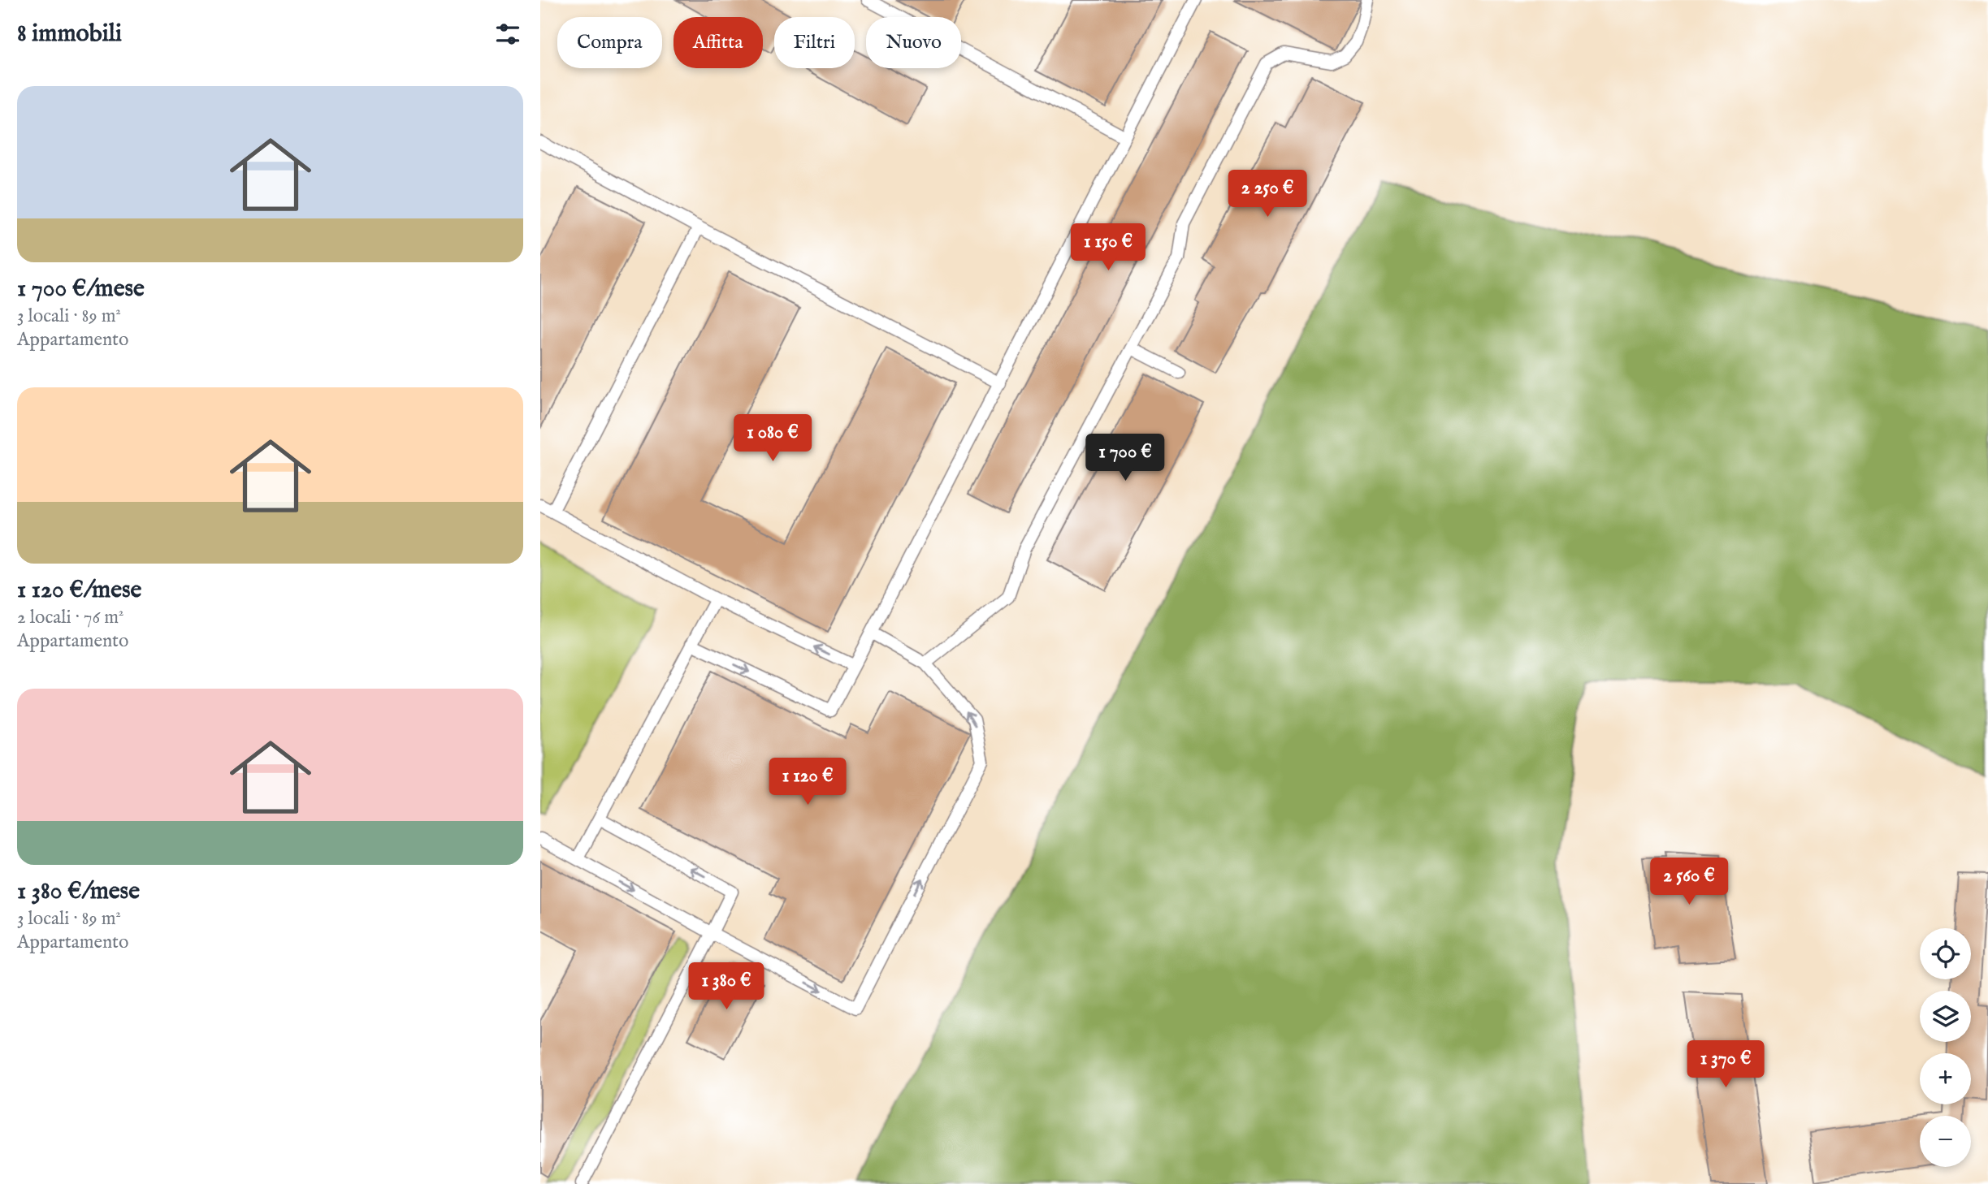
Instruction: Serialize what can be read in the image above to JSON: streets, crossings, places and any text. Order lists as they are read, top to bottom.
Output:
{
  "page": {
    "heading": "8 immobili",
    "chip": [
      "Compra",
      "Affitta",
      "Filtri",
      "Nuovo"
    ],
    "list": [
      {
        "name": "1 700 €/mese",
        "note": "3 locali · 89 m² · Appartamento"
      },
      {
        "name": "1 120 €/mese",
        "note": "2 locali · 76 m² · Appartamento"
      },
      {
        "name": "1 380 €/mese",
        "note": "3 locali · 89 m² · Appartamento"
      }
    ],
    "price": [
      "2 250 €",
      "1 150 €",
      "1 080 €",
      "1 700 €",
      "1 120 €",
      "2 560 €",
      "1 380 €",
      "1 370 €"
    ],
    "map_buttons": ["+", "−"]
  }
}
